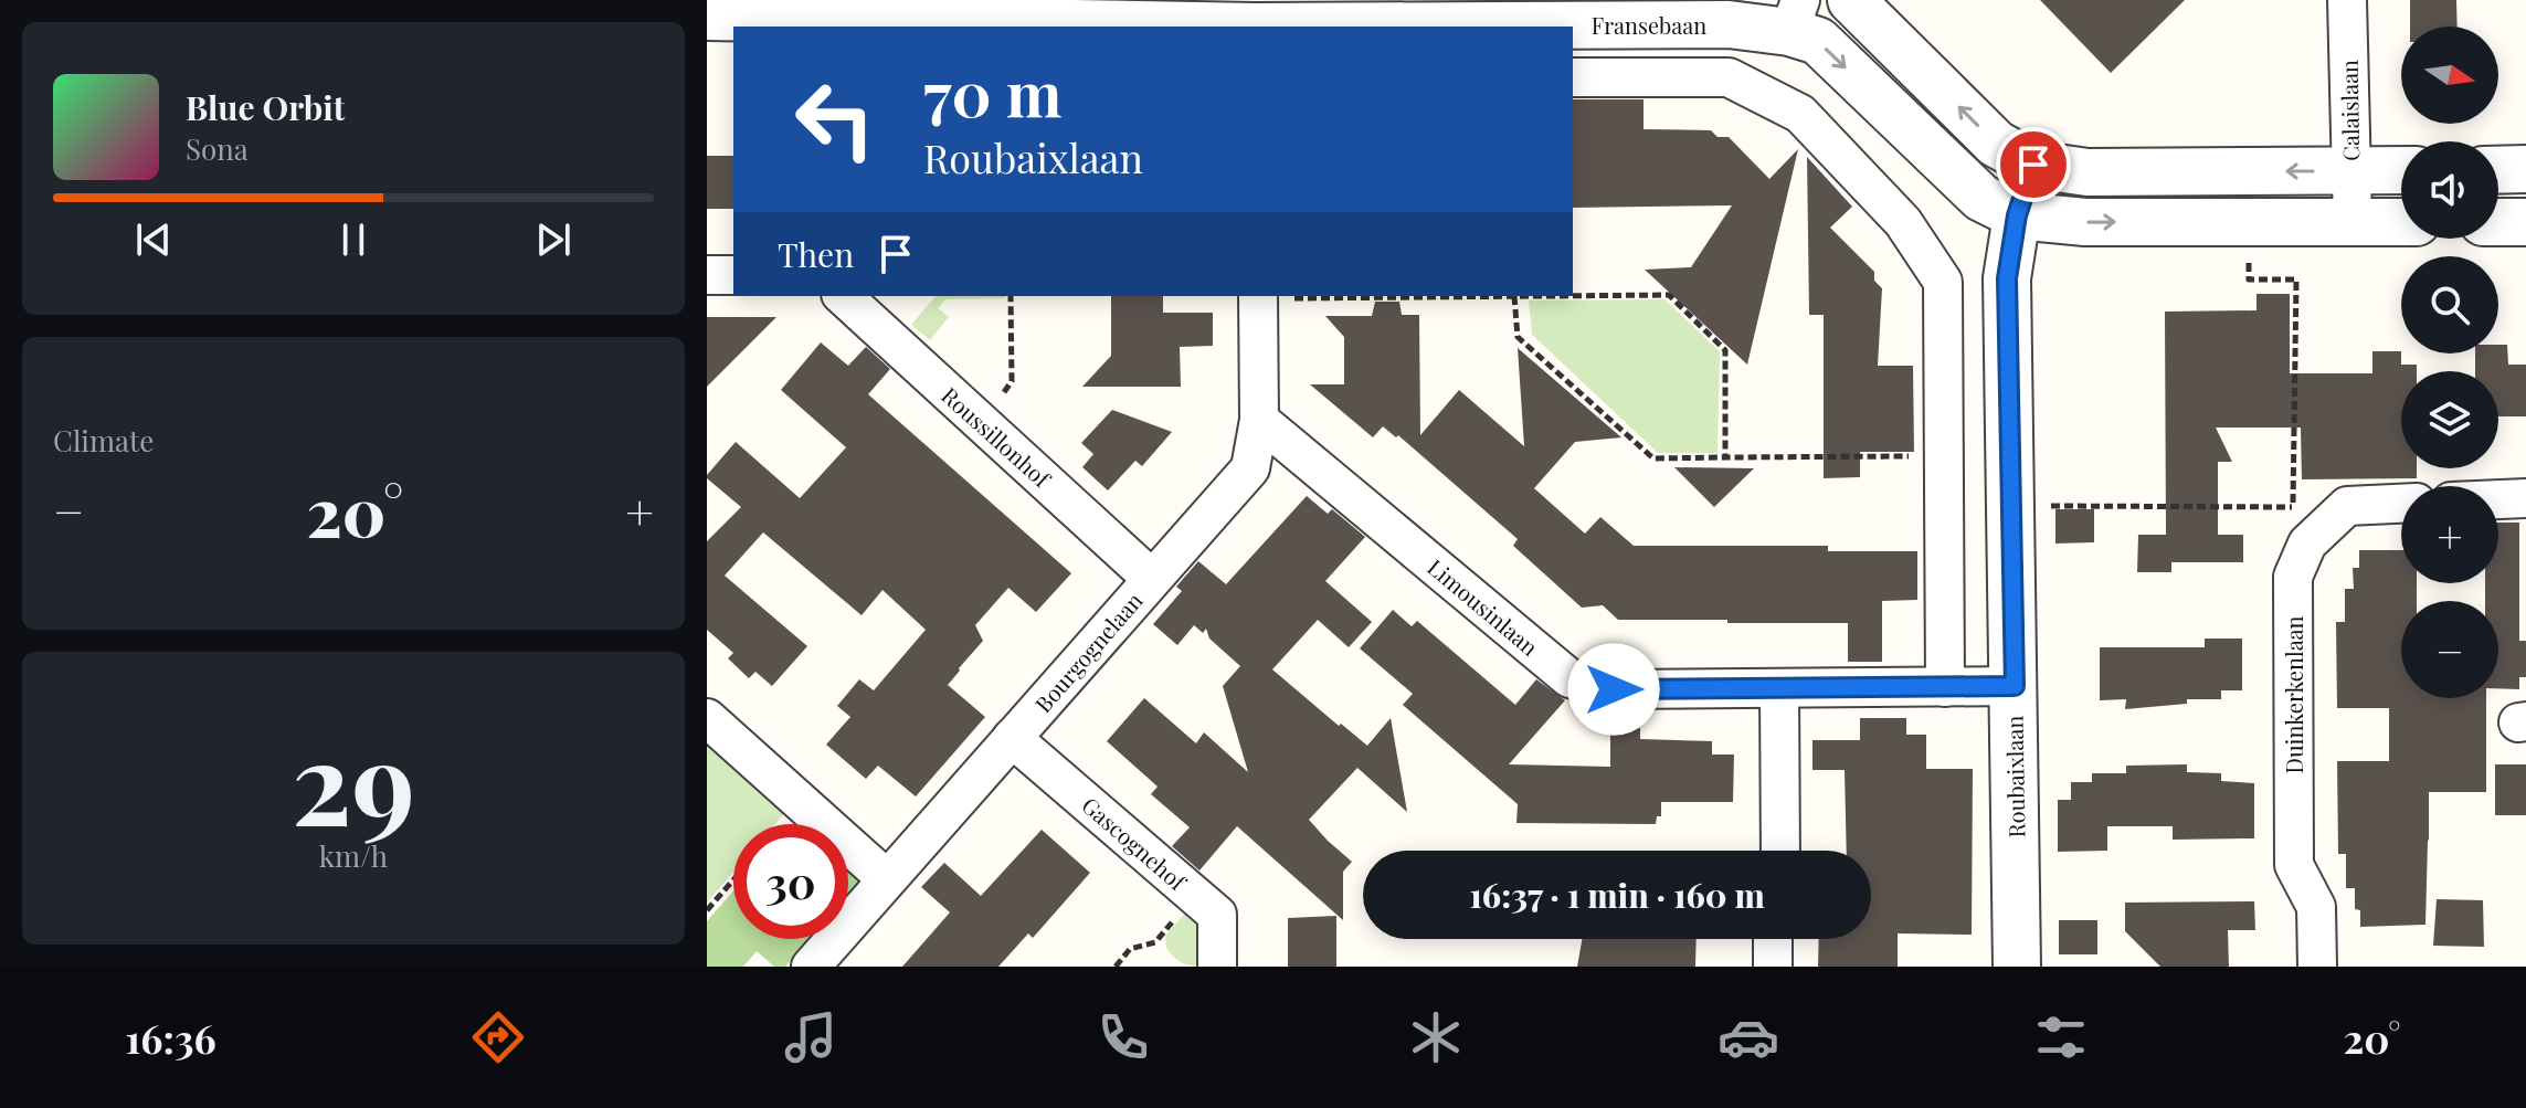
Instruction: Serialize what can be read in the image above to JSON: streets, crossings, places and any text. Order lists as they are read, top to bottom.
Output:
{
  "streets": {
    "street": [
      "Fransebaan",
      "Calaislaan",
      "Roussillonhof",
      "Limousinlaan",
      "Bourgognelaan",
      "Duinkerkenlaan",
      "Roubaixlaan",
      "Gascognehof"
    ]
  },
  "crossings": [
    ["Fransebaan", "Calaislaan"],
    ["Fransebaan", "Roubaixlaan"],
    ["Roussillonhof", "Bourgognelaan"],
    ["Limousinlaan", "Bourgognelaan"],
    ["Limousinlaan", "Roubaixlaan"],
    ["Bourgognelaan", "Gascognehof"]
  ],
  "north": "right",
  "page": {
    "map_buttons": ["+", "−"],
    "turn": ["70 m", "Roubaixlaan"],
    "song": ["Blue Orbit", "Sona"],
    "then": "Then",
    "tile": [
      "Climate",
      ["29", "km/h"]
    ],
    "heat": ["−", "20°", "+"],
    "limit": "30",
    "trip": "16:37 · 1 min · 160 m",
    "tabs": ["16:36", "20°"]
  }
}
